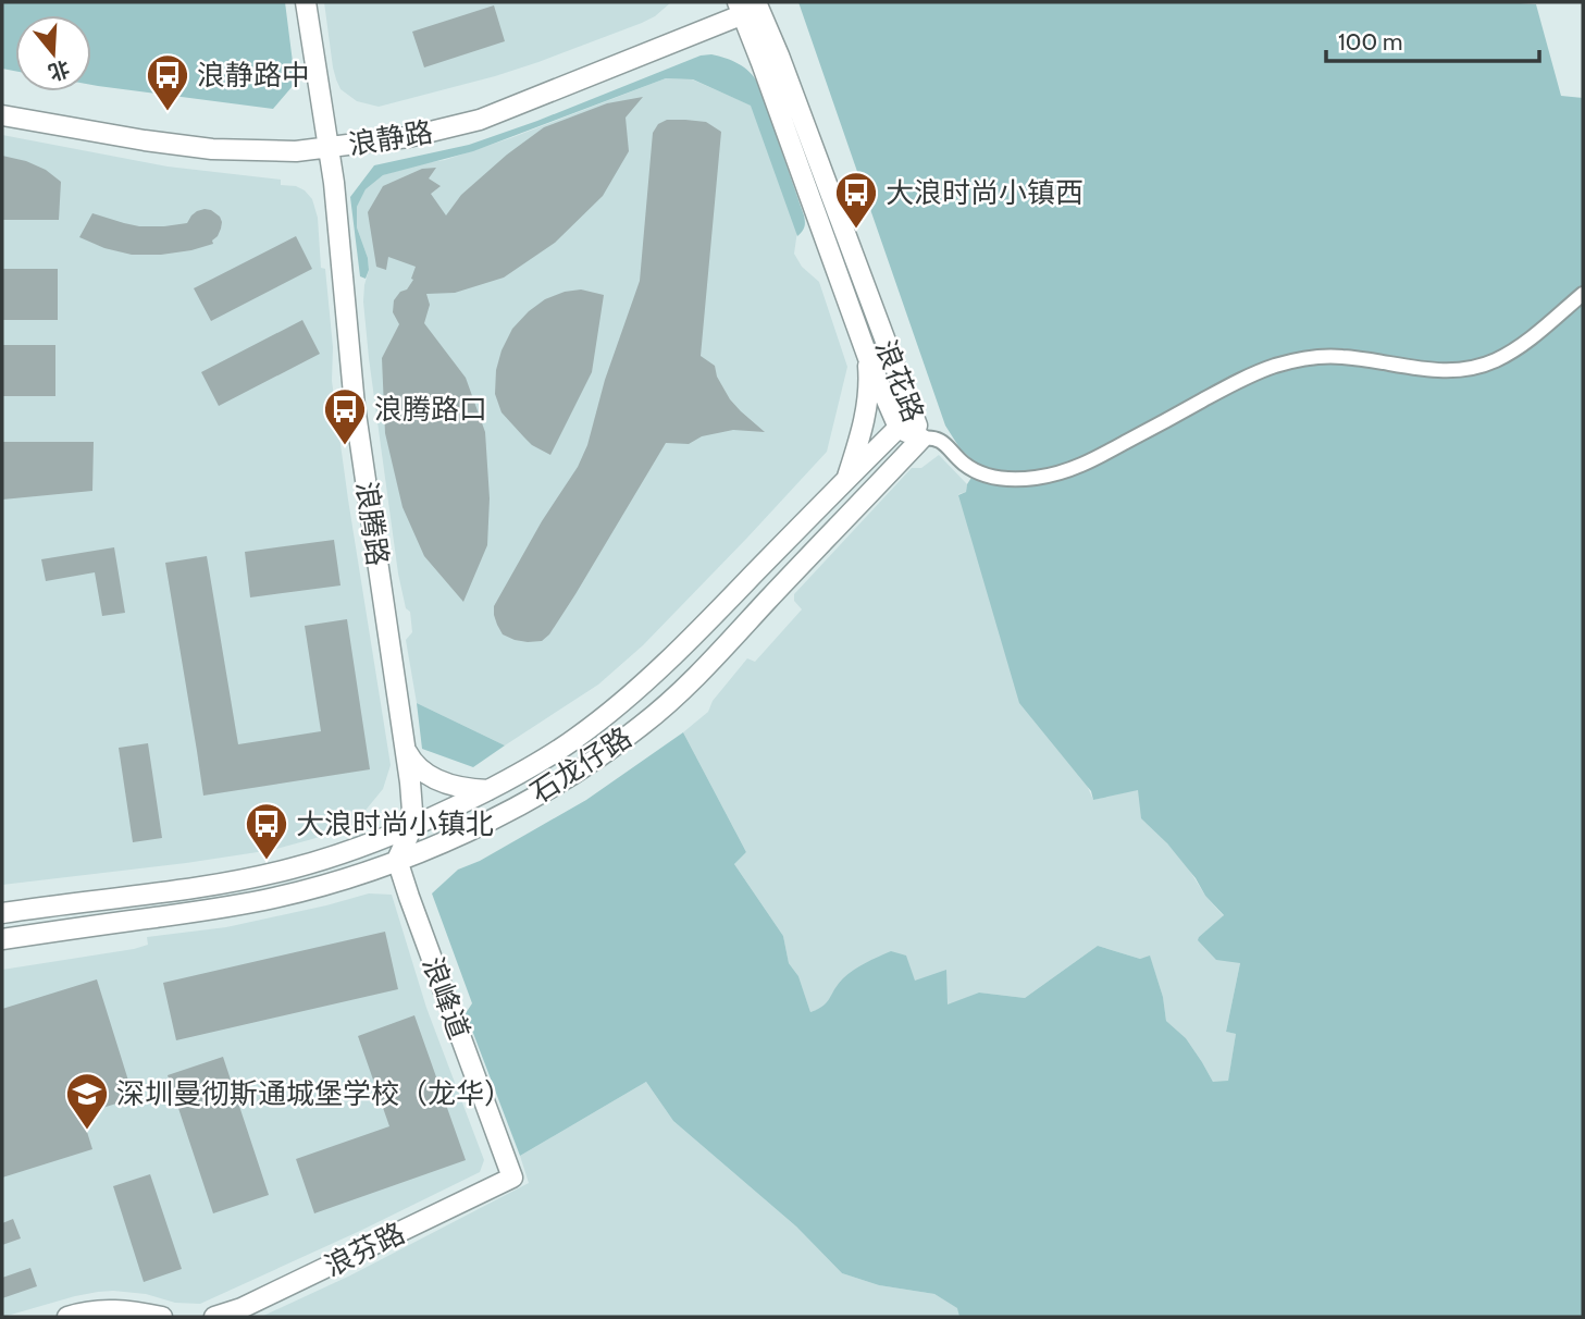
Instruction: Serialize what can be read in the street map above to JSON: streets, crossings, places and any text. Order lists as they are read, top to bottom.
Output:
{
  "streets": {
    "main road": [
      "浪静路",
      "浪花路",
      "浪腾路",
      "石龙仔路",
      "浪峰道",
      "浪芬路"
    ]
  },
  "crossings": [
    ["浪静路", "浪花路"],
    ["浪静路", "浪腾路"],
    ["浪花路", "石龙仔路"],
    ["浪腾路", "石龙仔路"],
    ["浪腾路", "浪峰道"],
    ["石龙仔路", "浪峰道"],
    ["浪峰道", "浪芬路"]
  ],
  "places": {
    "bus stop": [
      "浪静路中",
      "大浪时尚小镇西",
      "浪腾路口",
      "大浪时尚小镇北"
    ],
    "school or university": ["深圳曼彻斯通城堡学校（龙华）"]
  },
  "scale_bar": "100 m",
  "north": "bottom"
}
